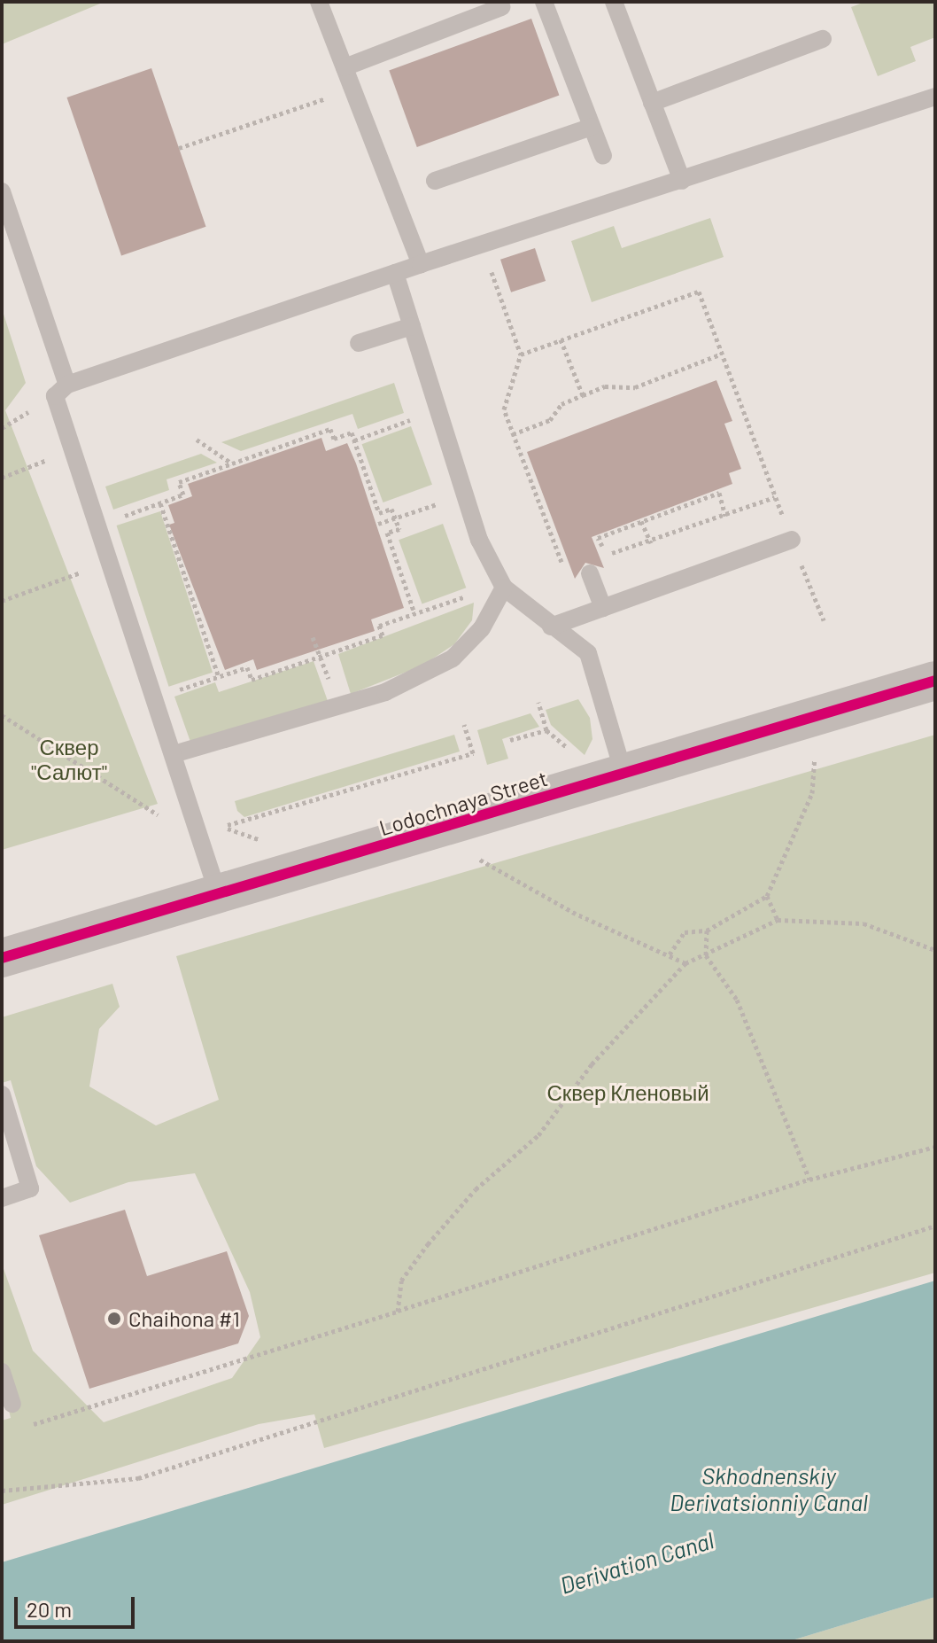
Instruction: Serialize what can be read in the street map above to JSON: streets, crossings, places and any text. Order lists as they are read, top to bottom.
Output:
{
  "streets": {
    "street": ["Lodochnaya Street"]
  },
  "water": ["Skhodnenskiy Derivatsionniy Canal", "Derivation Canal"],
  "parks": ["Сквер \"Салют\"", "Сквер Кленовый"],
  "places": ["Chaihona #1"],
  "scale_bar": "20 m"
}
